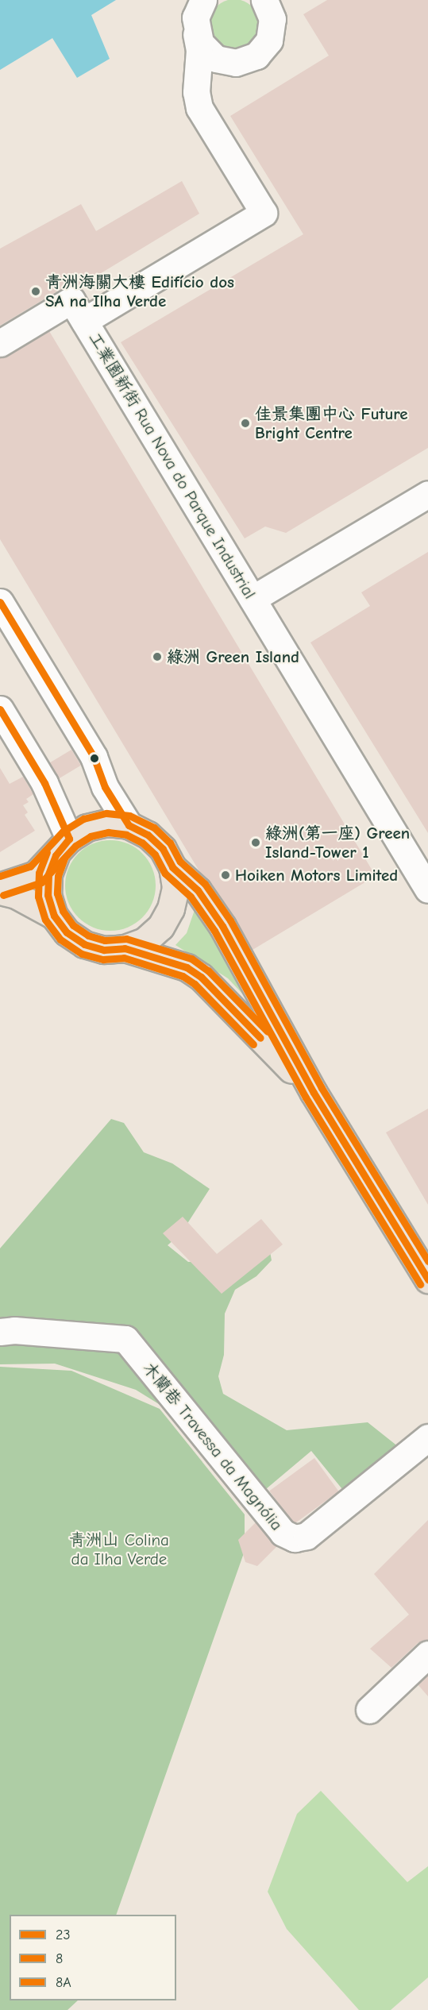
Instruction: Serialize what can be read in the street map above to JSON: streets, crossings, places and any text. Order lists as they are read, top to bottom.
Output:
{
  "streets": {
    "street": ["工業園新街 Rua Nova do Parque Industrial", "木蘭巷 Travessa da Magnólia"]
  },
  "parks": ["青洲山 Colina da Ilha Verde"],
  "places": [
    "青洲海關大樓 Edifício dos SA na Ilha Verde",
    "佳景集團中心 Future Bright Centre",
    "綠洲 Green Island",
    "綠洲(第一座) Green Island-Tower 1",
    "Hoiken Motors Limited"
  ],
  "lines": ["transit line 23", "transit line 8A", "transit line 8"],
  "legend": ["23", "8", "8A"]
}
